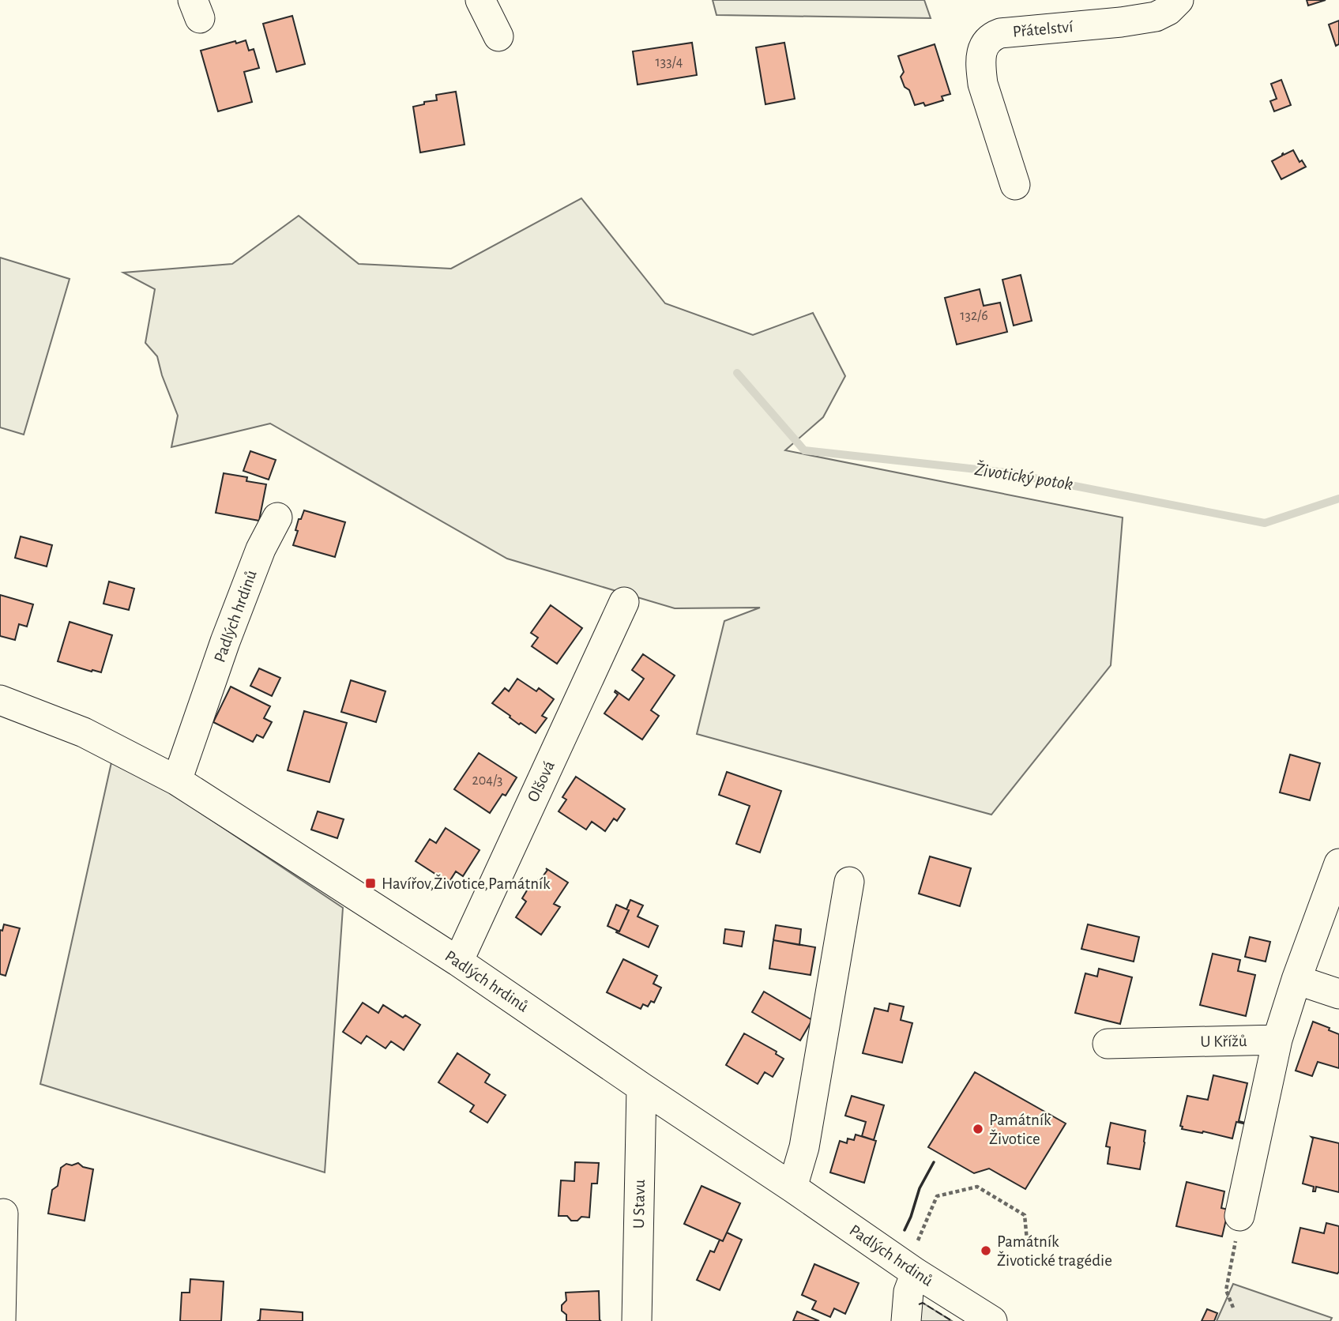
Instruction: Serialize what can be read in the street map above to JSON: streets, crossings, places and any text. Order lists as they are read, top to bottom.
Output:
{
  "streets": {
    "street": [
      "Přátelství",
      "Padlých hrdinů",
      "Olšová",
      "U Křížů",
      "U Stavu"
    ]
  },
  "crossings": [
    ["Padlých hrdinů", "Olšová"],
    ["Padlých hrdinů", "U Stavu"]
  ],
  "water": ["Životický potok"],
  "places": {
    "transit": ["Havířov,Životice,Památník"],
    "other": ["Památník Životice", "Památník Životické tragédie"]
  },
  "house_numbers": ["133/4", "132/6", "204/3"]
}
